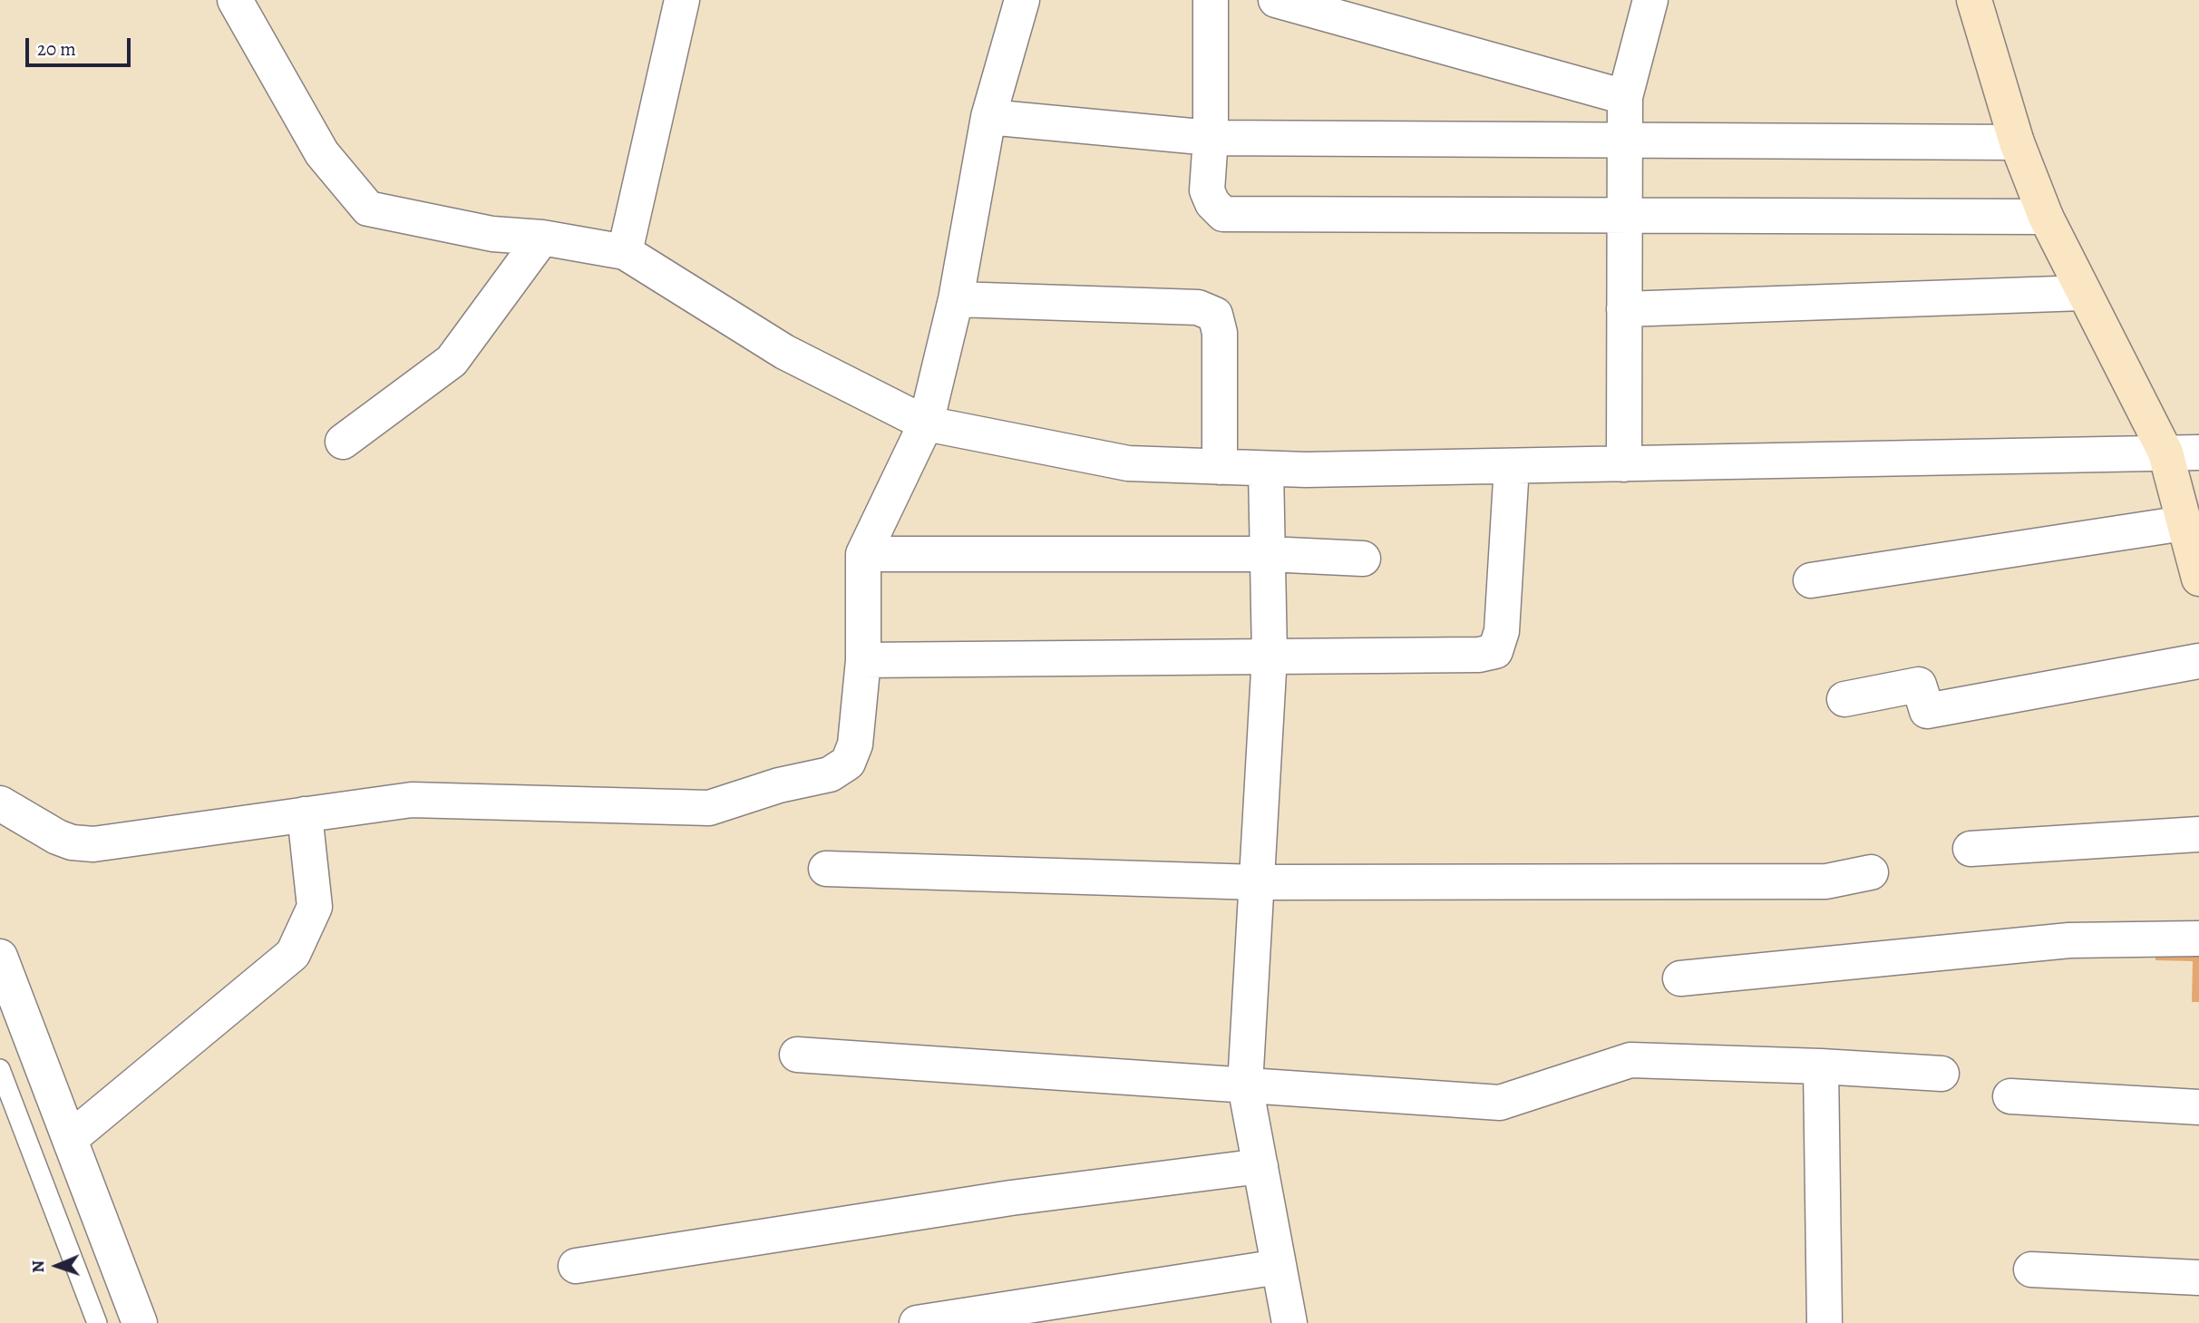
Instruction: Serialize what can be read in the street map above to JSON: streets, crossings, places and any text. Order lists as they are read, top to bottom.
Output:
{
  "scale_bar": "20 m",
  "north": "left"
}
